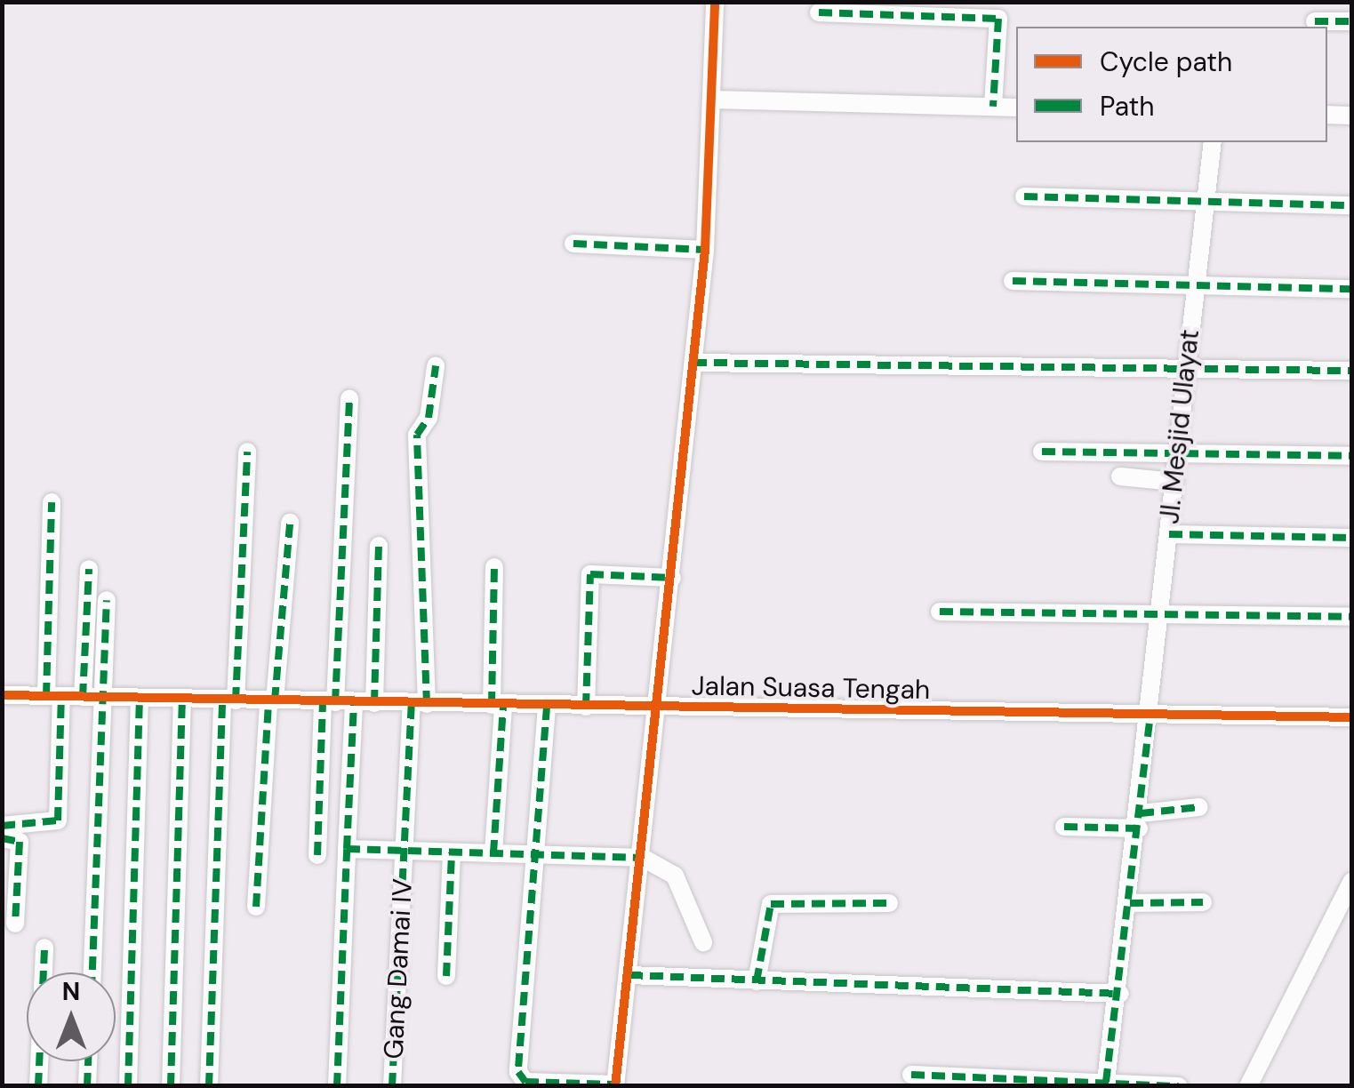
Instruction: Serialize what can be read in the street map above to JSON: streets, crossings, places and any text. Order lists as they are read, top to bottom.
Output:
{
  "streets": {
    "street": ["Jl. Mesjid Ulayat", "Jalan Suasa Tengah", "Gang Damai IV"]
  },
  "crossings": [
    ["Jl. Mesjid Ulayat", "Jalan Suasa Tengah"],
    ["Jalan Suasa Tengah", "Gang Damai IV"]
  ],
  "legend": ["Cycle path", "Path"],
  "north": "top"
}
